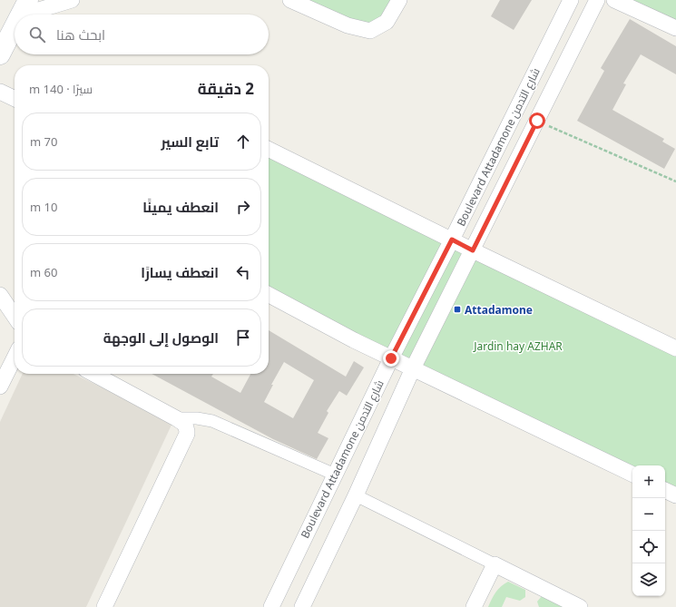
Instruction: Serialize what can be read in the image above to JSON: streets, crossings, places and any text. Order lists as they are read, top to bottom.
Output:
{
  "streets": {
    "street": ["Boulevard Attadamone شارع التدمن"]
  },
  "parks": ["Jardin hay AZHAR"],
  "places": {
    "transit": ["Attadamone"]
  },
  "page": {
    "search": "ابحث هنا",
    "heading": ["2 دقيقة", "سيرًا · 140 m"],
    "list": [
      ["تابع السير", "70 m"],
      ["انعطف يمينًا", "10 m"],
      ["انعطف يسارًا", "60 m"],
      "الوصول إلى الوجهة"
    ],
    "map_buttons": ["+", "−"]
  }
}
